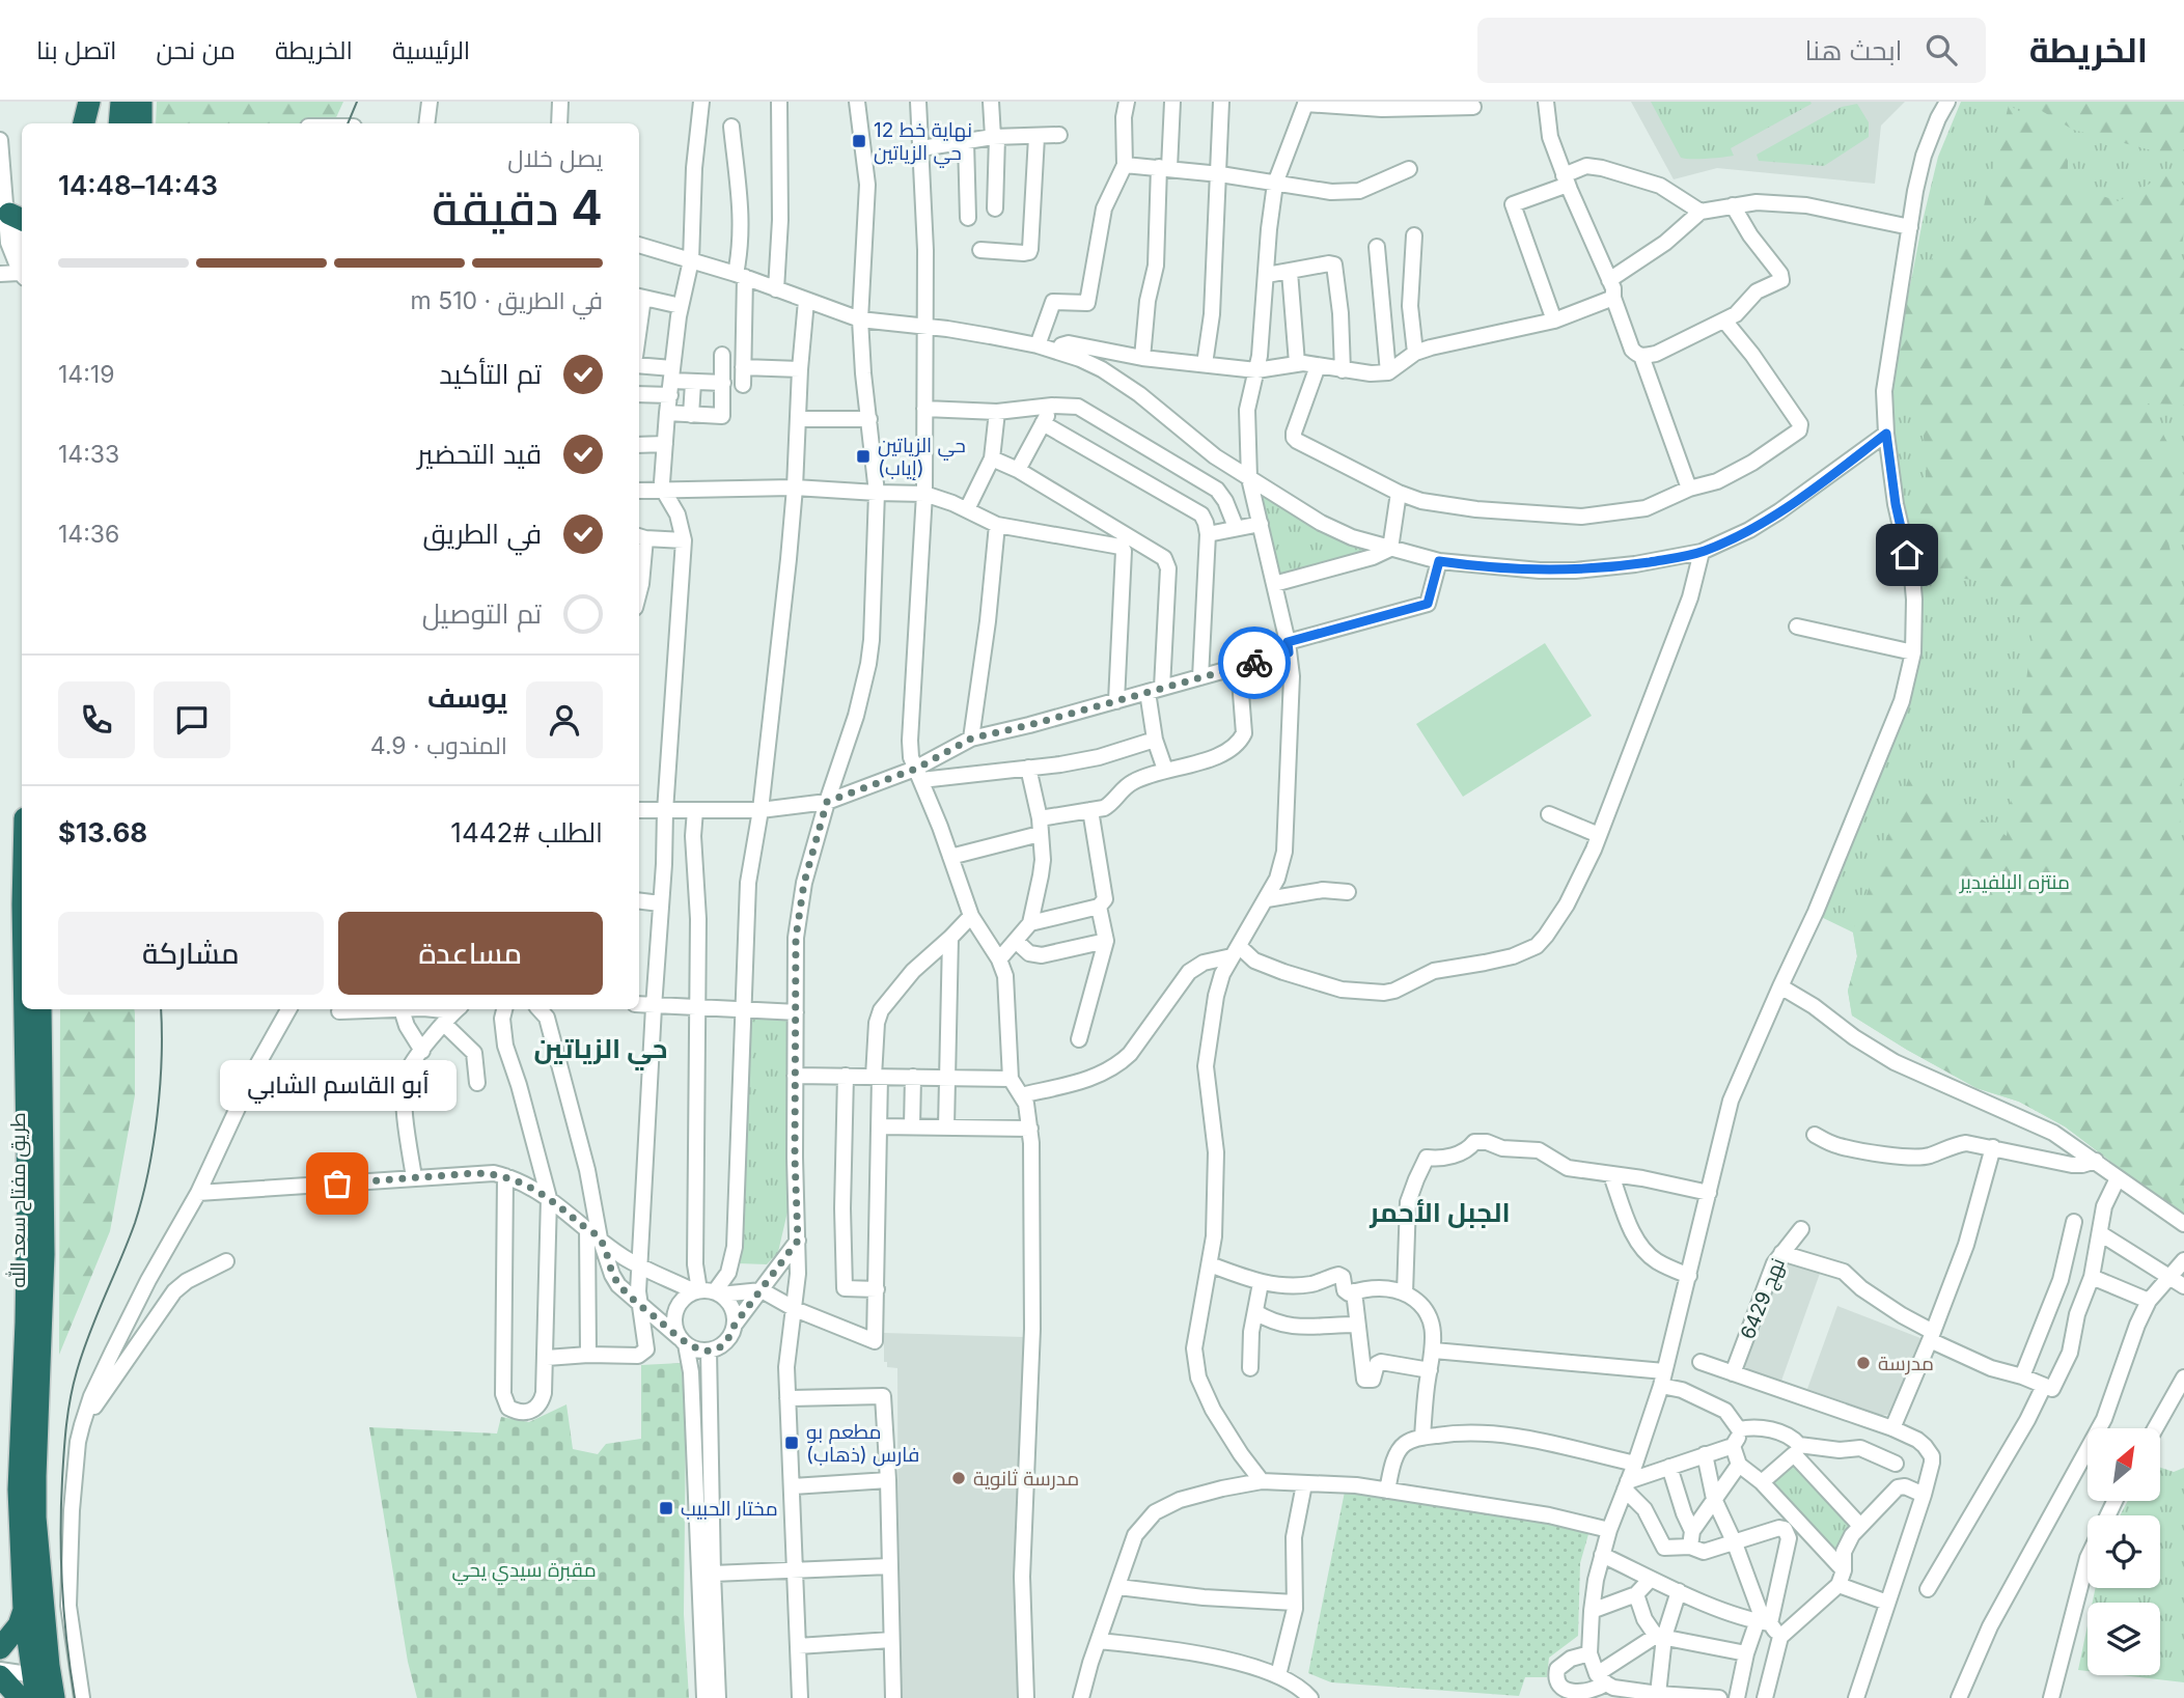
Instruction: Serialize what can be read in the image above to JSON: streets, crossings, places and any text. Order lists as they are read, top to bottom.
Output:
{
  "streets": {
    "highway": ["طريق مفتاح سعد الله"],
    "street": ["نهج 6429"]
  },
  "districts": ["حي الزياتين", "الجبل الأحمر"],
  "parks": ["منتزه البلفيدير", "مقبرة سيدي يحي"],
  "places": {
    "transit": [
      "نهاية خط 12 حي الزياتين",
      "حي الزياتين (إياب)",
      "مطعم بو فارس (ذهاب)",
      "مختار الحبيب"
    ],
    "other": ["أبو القاسم الشابي", "مدرسة", "مدرسة ثانوية"]
  },
  "north": "top right",
  "page": {
    "header": "الخريطة",
    "search": "ابحث هنا",
    "nav": [
      "الرئيسية",
      "الخريطة",
      "من نحن",
      "اتصل بنا"
    ],
    "heading": ["4 دقيقة", "يصل خلال", "14:43–14:48"],
    "panel": [
      "يوسف",
      "المندوب · 4.9",
      "الطلب #1442",
      "$13.68"
    ],
    "bar": "في الطريق · 510 m",
    "list": [
      ["تم التأكيد", "14:19"],
      ["قيد التحضير", "14:33"],
      ["في الطريق", "14:36"],
      "تم التوصيل"
    ],
    "buttons": ["مساعدة", "مشاركة"],
    "bubble": "أبو القاسم الشابي"
  }
}
